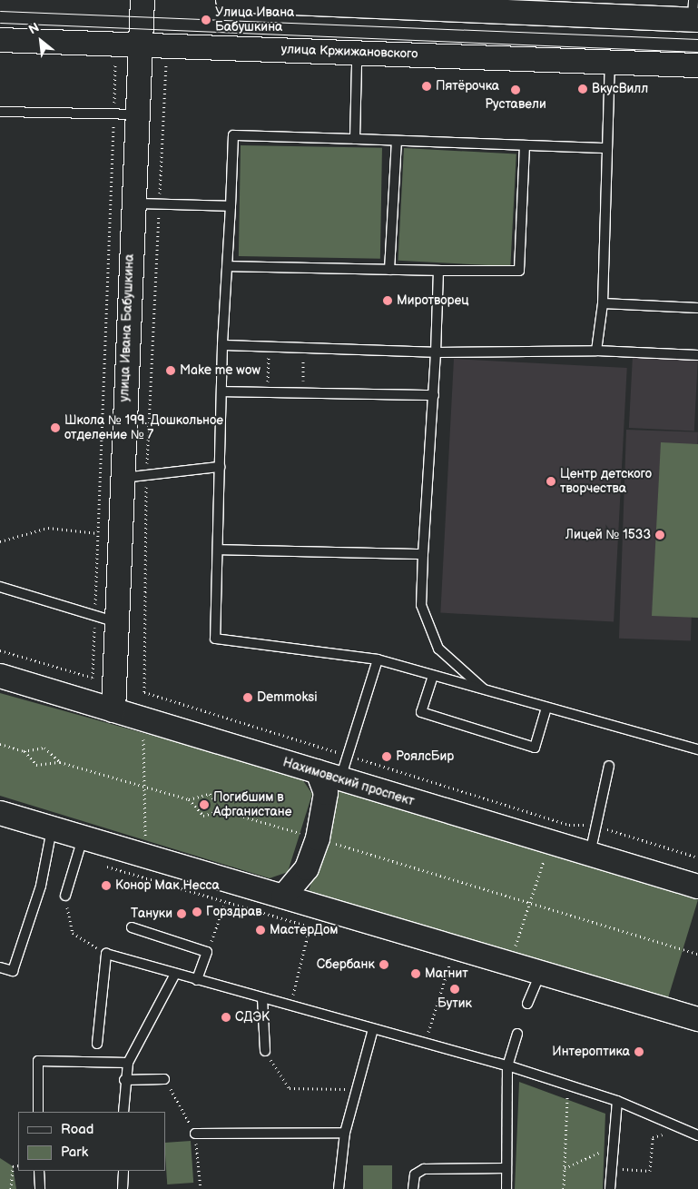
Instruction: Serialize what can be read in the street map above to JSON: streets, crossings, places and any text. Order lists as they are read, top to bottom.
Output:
{
  "streets": {
    "street": ["улица Кржижановского", "улица Ивана Бабушкина", "Нахимовский проспект"]
  },
  "crossings": [
    ["улица Кржижановского", "улица Ивана Бабушкина"],
    ["улица Ивана Бабушкина", "Нахимовский проспект"]
  ],
  "places": [
    "Улица Ивана Бабушкина",
    "Пятёрочка",
    "ВкусВилл",
    "Руставели",
    "Миротворец",
    "Make me wow",
    "Школа № 199. Дошкольное отделение № 7",
    "Центр детского творчества",
    "Лицей № 1533",
    "Demmoksi",
    "РоялсБир",
    "Погибшим в Афганистане",
    "Конор Мак Несса",
    "Горздрав",
    "Тануки",
    "МастерДом",
    "Сбербанк",
    "Магнит",
    "Бутик",
    "СДЭК",
    "Интероптика"
  ],
  "legend": ["Road", "Park"],
  "north": "top left"
}
